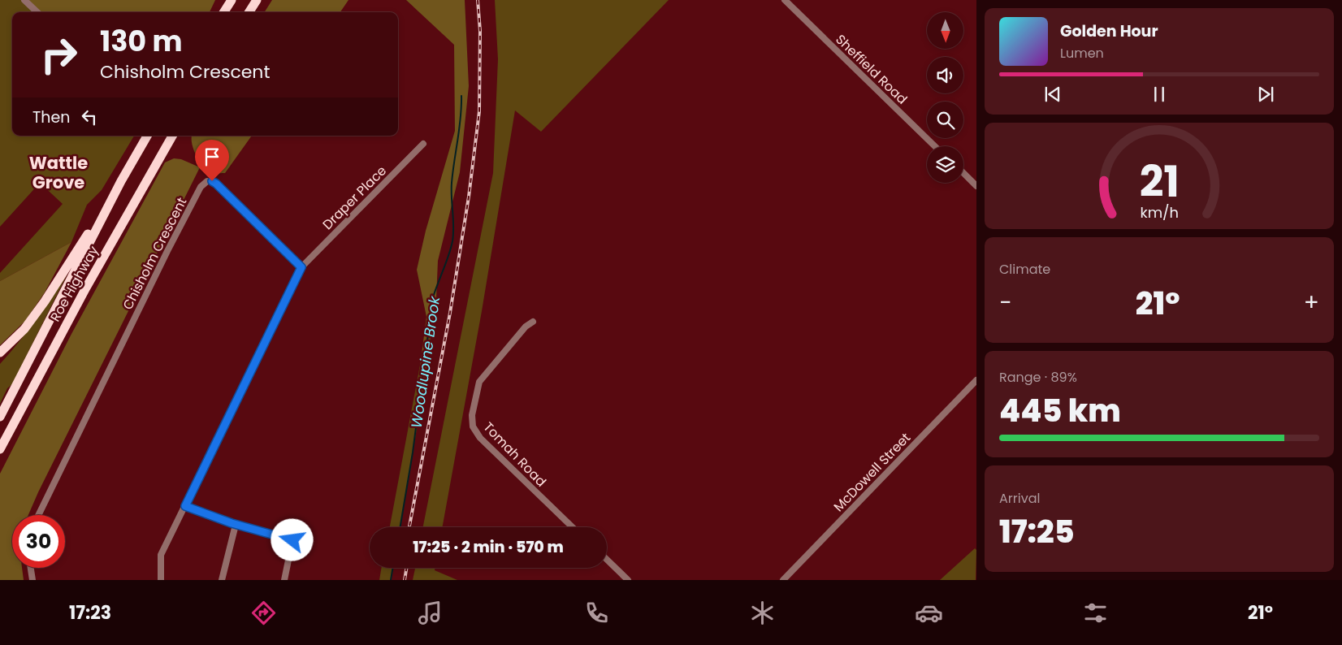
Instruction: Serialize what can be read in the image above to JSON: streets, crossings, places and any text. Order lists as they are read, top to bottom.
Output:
{
  "streets": {
    "highway": ["Roe Highway"],
    "street": [
      "Sheffield Road",
      "Draper Place",
      "Chisholm Crescent",
      "Tomah Road",
      "McDowell Street"
    ]
  },
  "crossings": [
    ["Draper Place", "Chisholm Crescent"]
  ],
  "districts": ["Wattle Grove"],
  "water": ["Woodlupine Brook"],
  "north": "bottom",
  "page": {
    "turn": ["130 m", "Chisholm Crescent"],
    "song": ["Golden Hour", "Lumen"],
    "then": "Then",
    "tile": [
      "Climate",
      ["Range · 89%", "445 km"],
      ["Arrival", "17:25"]
    ],
    "heat": ["−", "21°", "+"],
    "limit": "30",
    "trip": "17:25 · 2 min · 570 m",
    "tabs": ["17:23", "21°"],
    "gauge": ["21", "km/h"]
  }
}
